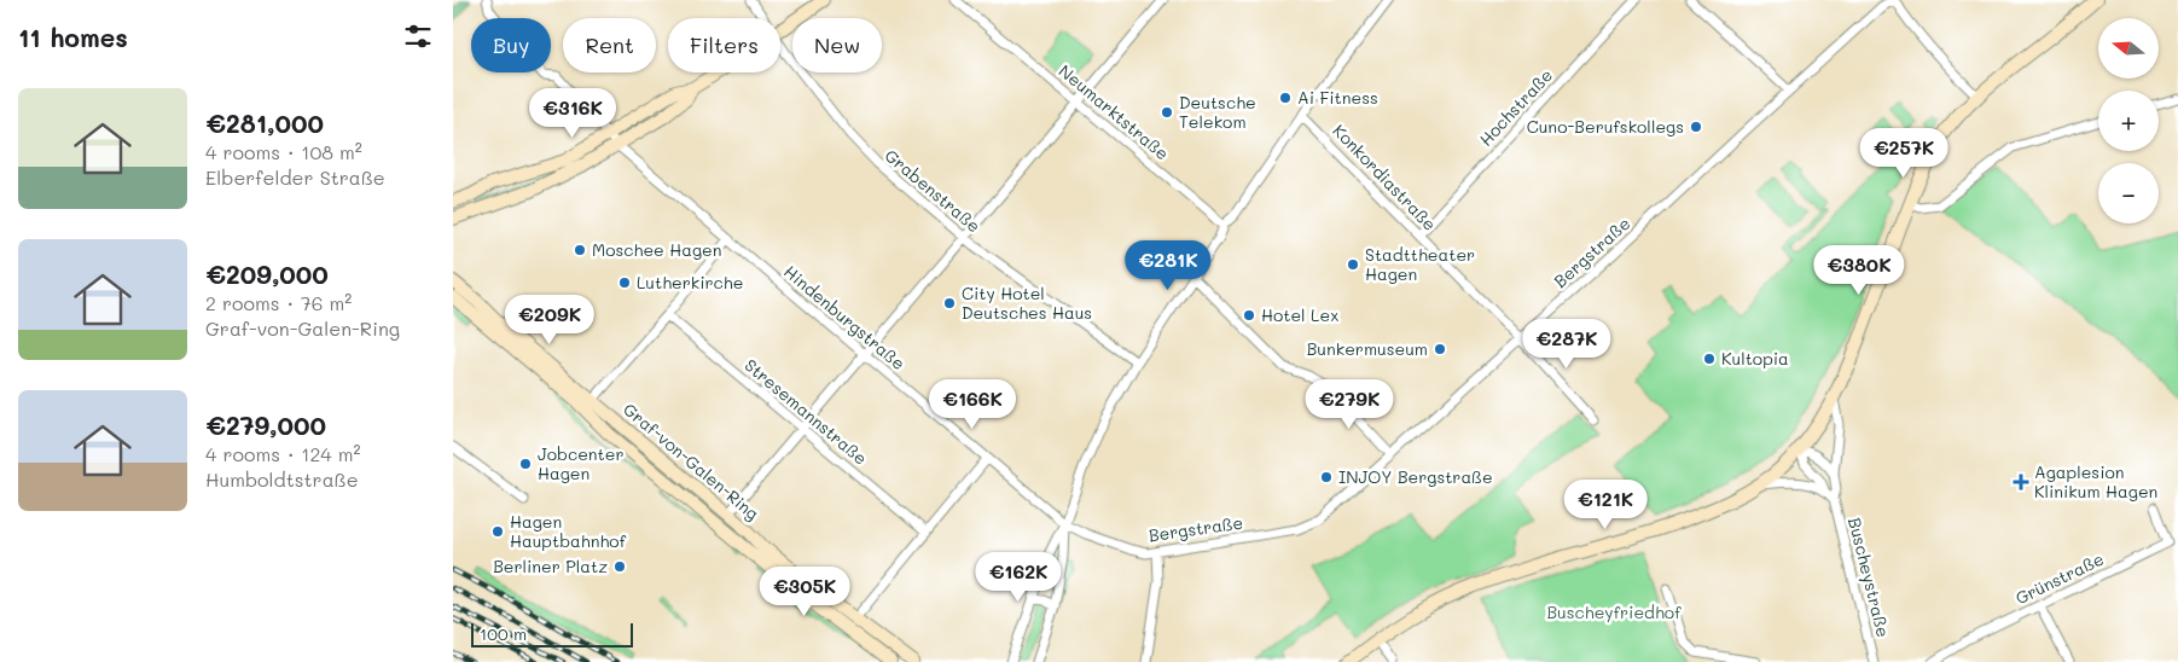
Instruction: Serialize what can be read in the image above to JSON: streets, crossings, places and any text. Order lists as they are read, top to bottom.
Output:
{
  "streets": {
    "street": [
      "Hochstraße",
      "Neumarktstraße",
      "Konkordiastraße",
      "Grabenstraße",
      "Bergstraße",
      "Hindenburgstraße",
      "Stresemannstraße",
      "Graf-von-Galen-Ring",
      "Buscheystraße",
      "Grünstraße"
    ]
  },
  "crossings": [
    ["Hochstraße", "Konkordiastraße"],
    ["Konkordiastraße", "Bergstraße"],
    ["Bergstraße", "Hindenburgstraße"]
  ],
  "parks": ["Buscheyfriedhof"],
  "places": {
    "other": [
      "Ai Fitness",
      "Deutsche Telekom",
      "Cuno-Berufskollegs",
      "Moschee Hagen",
      "Stadttheater Hagen",
      "Lutherkirche",
      "City Hotel Deutsches Haus",
      "Hotel Lex",
      "Bunkermuseum",
      "Kultopia",
      "Jobcenter Hagen",
      "INJOY Bergstraße",
      "Hagen Hauptbahnhof",
      "Berliner Platz"
    ],
    "health": ["Agaplesion Klinikum Hagen"]
  },
  "scale_bar": "100 m",
  "north": "left",
  "page": {
    "heading": "11 homes",
    "map_buttons": ["+", "−"],
    "chip": [
      "Buy",
      "Rent",
      "Filters",
      "New"
    ],
    "list": [
      {
        "name": "€281,000",
        "note": "4 rooms · 108 m² · Elberfelder Straße"
      },
      {
        "name": "€209,000",
        "note": "2 rooms · 76 m² · Graf-von-Galen-Ring"
      },
      {
        "name": "€279,000",
        "note": "4 rooms · 124 m² · Humboldtstraße"
      }
    ],
    "price": [
      "€316K",
      "€257K",
      "€281K",
      "€380K",
      "€209K",
      "€287K",
      "€166K",
      "€279K",
      "€121K",
      "€162K",
      "€305K"
    ],
    "scale": "100 m"
  }
}
